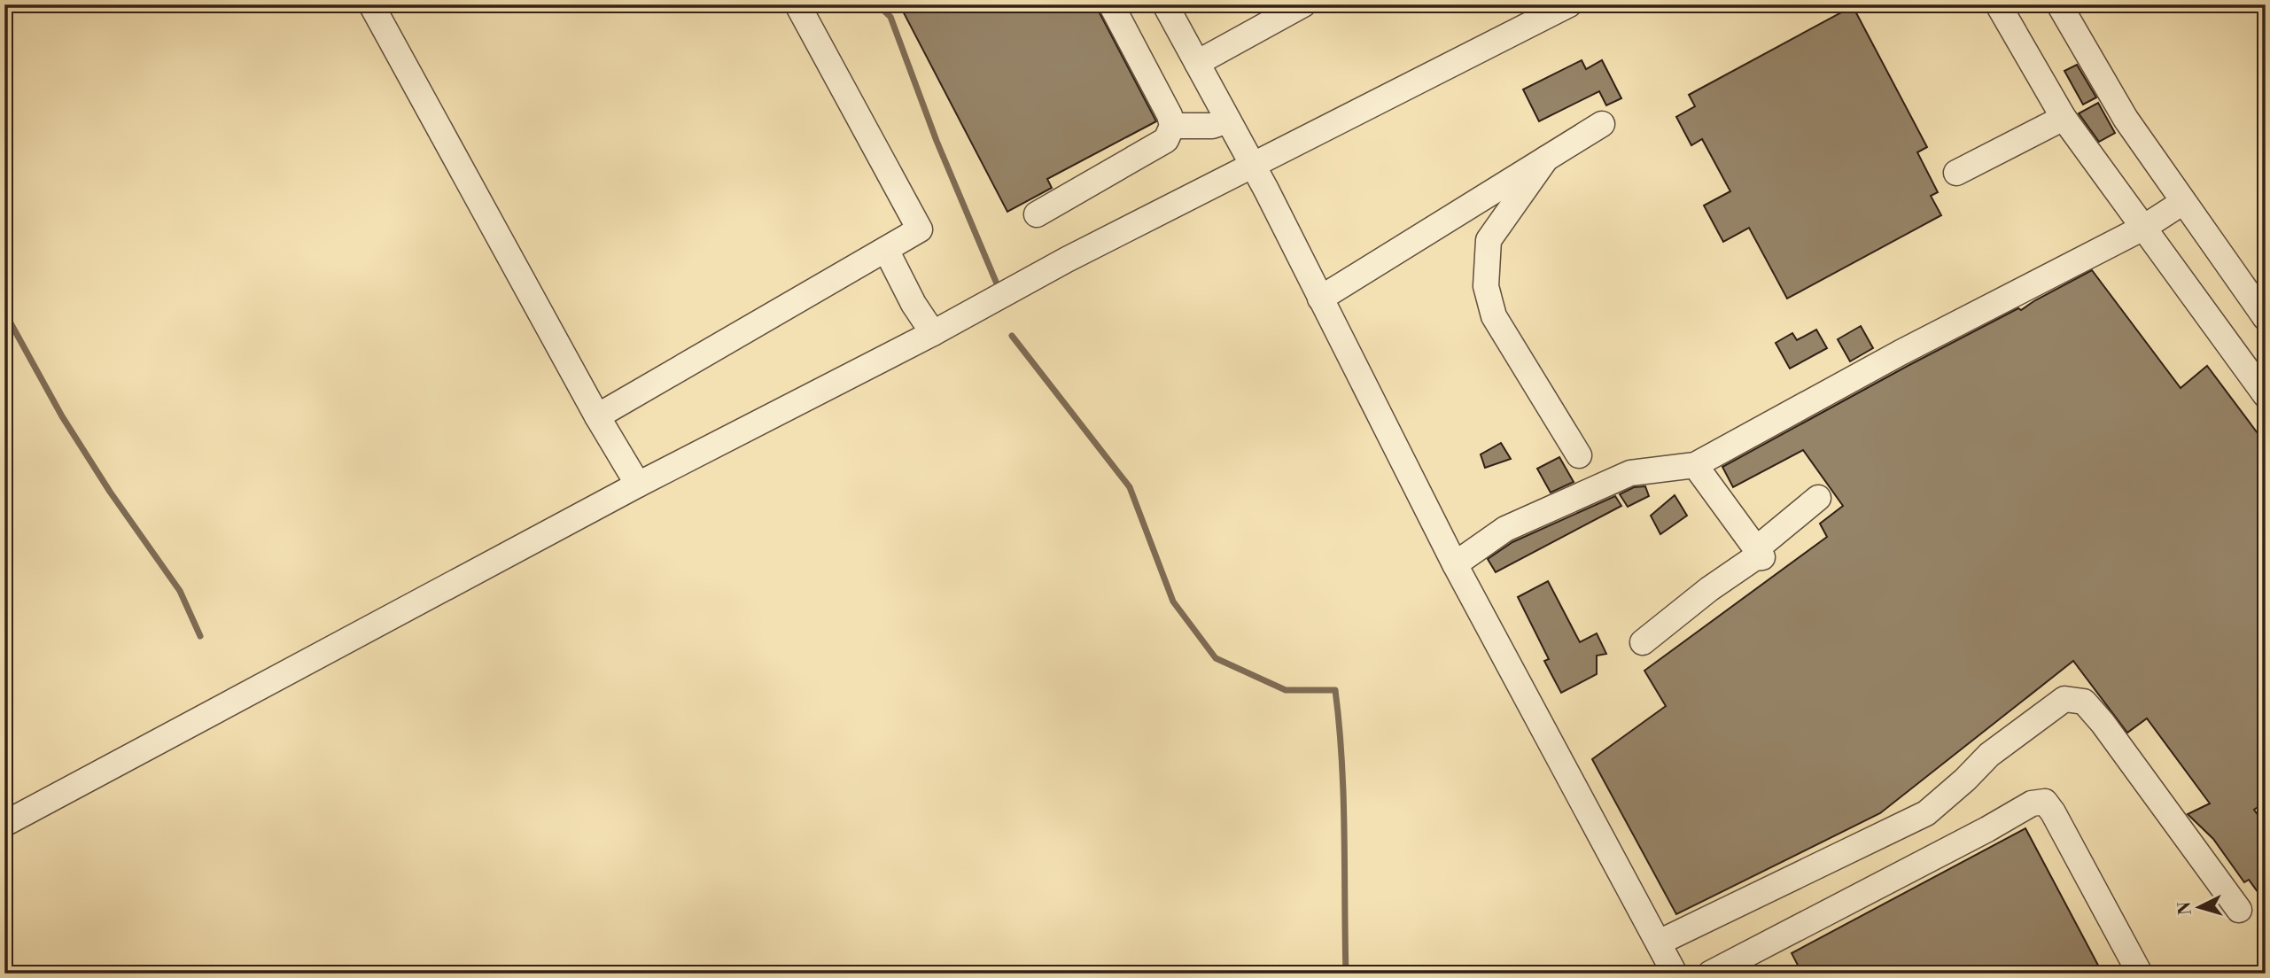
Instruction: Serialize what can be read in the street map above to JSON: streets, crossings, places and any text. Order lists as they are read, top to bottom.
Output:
{
  "north": "left"
}
